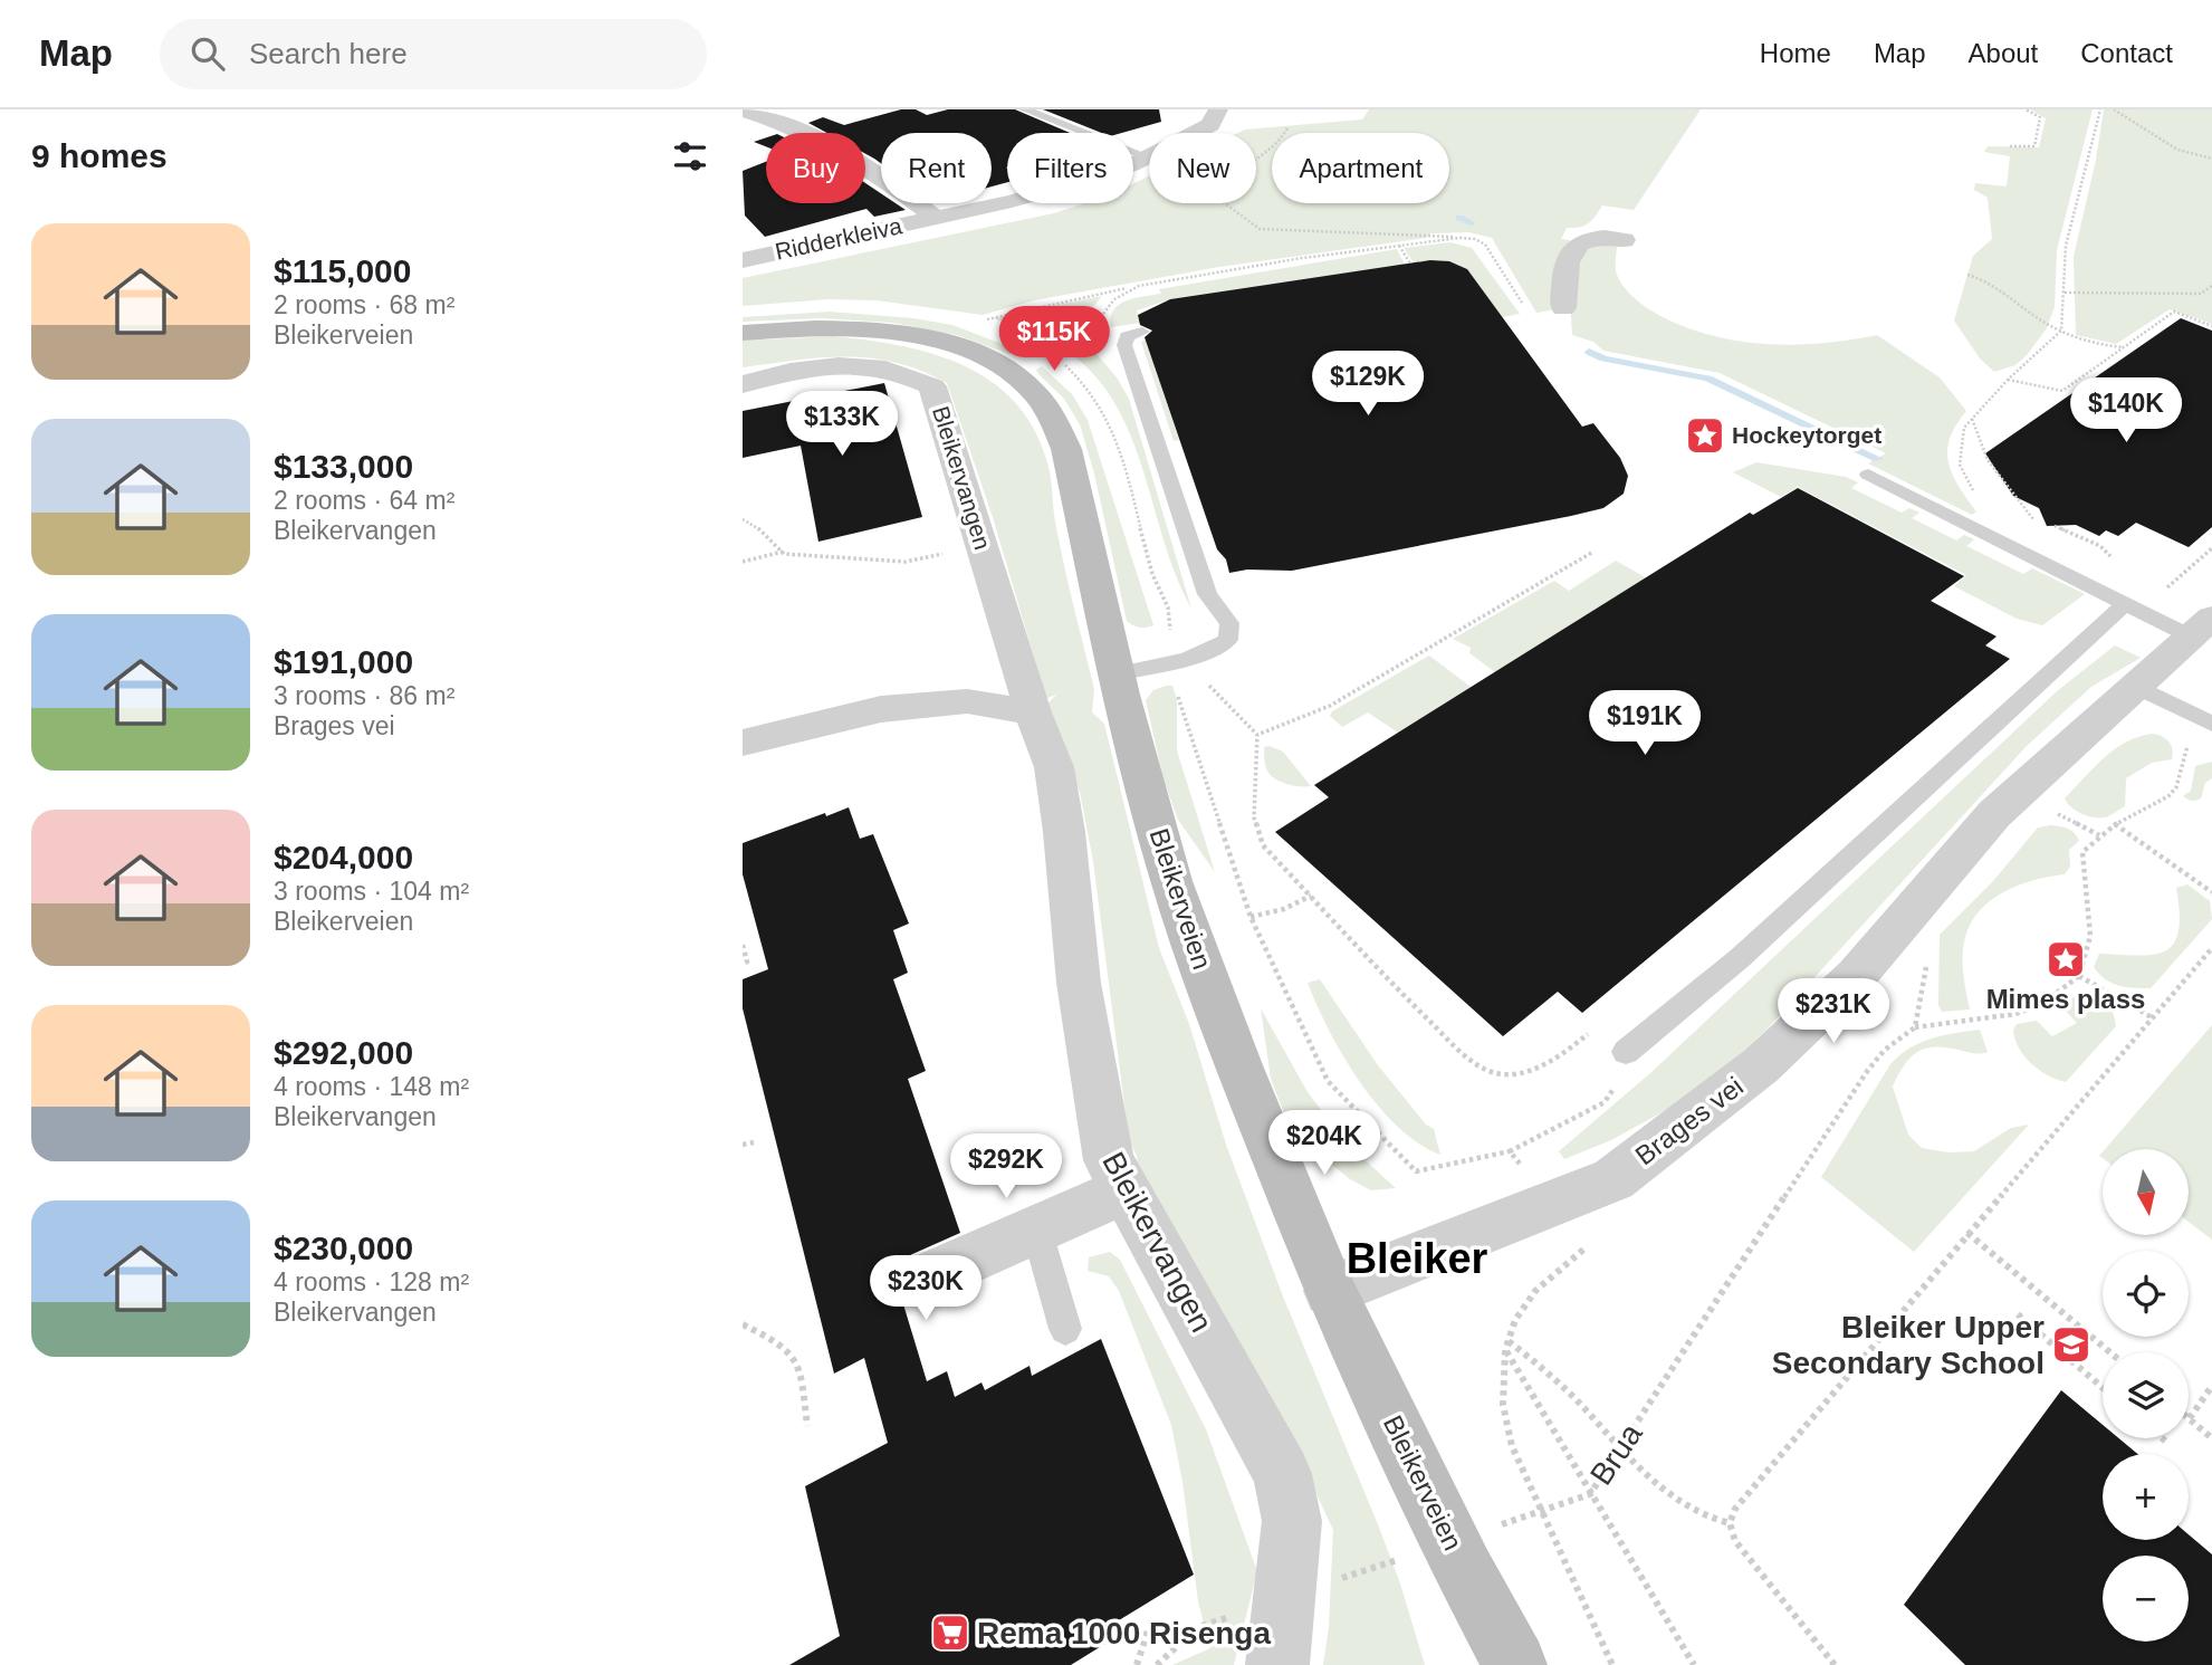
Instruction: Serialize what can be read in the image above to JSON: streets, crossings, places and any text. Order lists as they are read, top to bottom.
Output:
{
  "streets": {
    "main road": ["Bleikerveien"],
    "street": ["Ridderkleiva", "Bleikervangen", "Brages vei"],
    "path": ["Brua"]
  },
  "crossings": [
    ["Bleikerveien", "Brages vei"]
  ],
  "districts": ["Bleiker"],
  "places": {
    "place": ["Hockeytorget", "Mimes plass"],
    "school or university": ["Bleiker Upper Secondary School"],
    "supermarket": ["Rema 1000 Risenga"]
  },
  "north": "bottom",
  "page": {
    "header": "Map",
    "search": "Search here",
    "nav": [
      "Home",
      "Map",
      "About",
      "Contact"
    ],
    "heading": "9 homes",
    "chip": [
      "Buy",
      "Rent",
      "Filters",
      "New",
      "Apartment"
    ],
    "list": [
      {
        "name": "$115,000",
        "note": "2 rooms · 68 m² · Bleikerveien"
      },
      {
        "name": "$133,000",
        "note": "2 rooms · 64 m² · Bleikervangen"
      },
      {
        "name": "$191,000",
        "note": "3 rooms · 86 m² · Brages vei"
      },
      {
        "name": "$204,000",
        "note": "3 rooms · 104 m² · Bleikerveien"
      },
      {
        "name": "$292,000",
        "note": "4 rooms · 148 m² · Bleikervangen"
      },
      {
        "name": "$230,000",
        "note": "4 rooms · 128 m² · Bleikervangen"
      }
    ],
    "price": [
      "$115K",
      "$129K",
      "$140K",
      "$133K",
      "$191K",
      "$231K",
      "$204K",
      "$292K",
      "$230K"
    ],
    "map_buttons": ["+", "−"]
  }
}
